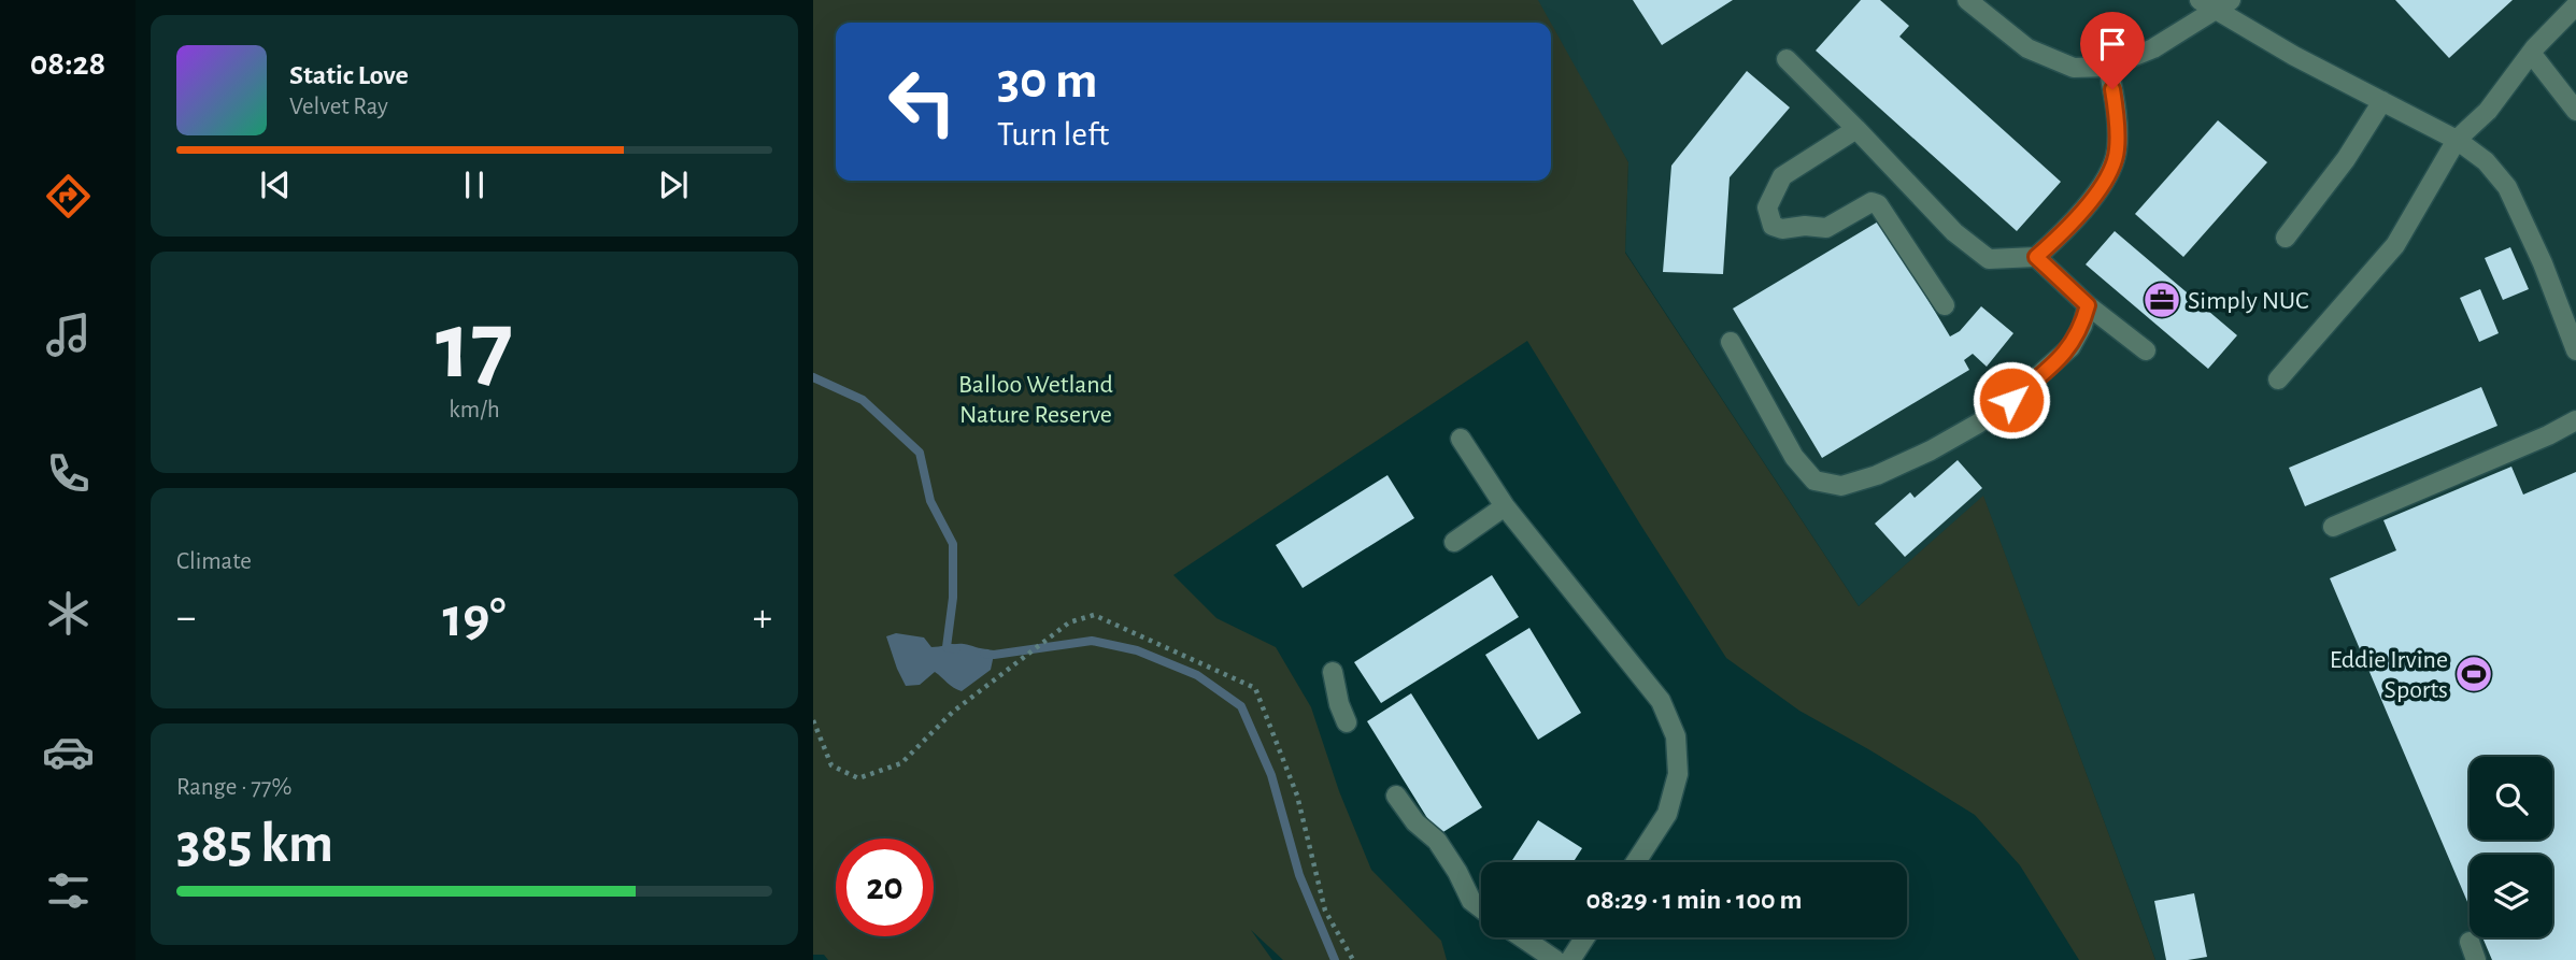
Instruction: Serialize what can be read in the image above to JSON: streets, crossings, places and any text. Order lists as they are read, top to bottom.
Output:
{
  "parks": ["Balloo Wetland Nature Reserve"],
  "places": {
    "office": ["Simply NUC"],
    "sports": ["Eddie Irvine Sports"]
  },
  "page": {
    "tabs": "08:28",
    "turn": ["30 m", "Turn left"],
    "song": ["Static Love", "Velvet Ray"],
    "tile": [
      ["17", "km/h"],
      "Climate",
      ["Range · 77%", "385 km"]
    ],
    "heat": ["−", "19°", "+"],
    "limit": "20",
    "trip": "08:29 · 1 min · 100 m"
  }
}
